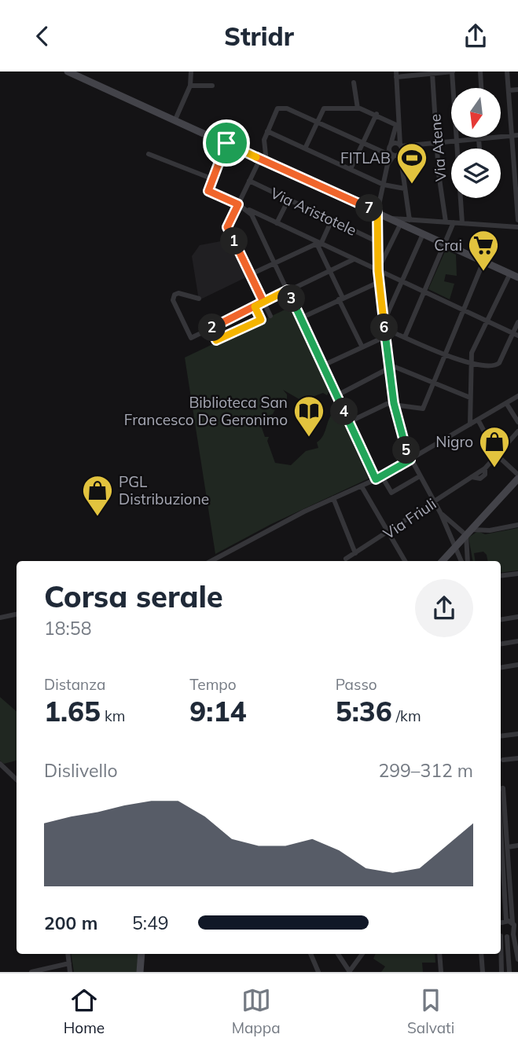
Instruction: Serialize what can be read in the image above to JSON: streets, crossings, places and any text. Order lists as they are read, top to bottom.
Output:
{
  "streets": {
    "street": ["Via Atene", "Via Aristotele", "Via Friuli"]
  },
  "places": {
    "sports": ["FITLAB"],
    "supermarket": ["Crai"],
    "library": ["Biblioteca San Francesco De Geronimo"],
    "shop": ["Nigro", "PGL Distribuzione"]
  },
  "north": "bottom",
  "page": {
    "header": "Stridr",
    "pins": [
      "7",
      "1",
      "3",
      "2",
      "6",
      "4",
      "5"
    ],
    "heading": ["Corsa serale", "18:58"],
    "stats": [
      ["Distanza", "1.65 km"],
      ["Tempo", "9:14"],
      ["Passo", "5:36 /km"]
    ],
    "chart": ["Dislivello", "299–312 m"],
    "list": [
      {
        "name": "200 m",
        "note": "5:49"
      }
    ],
    "tabs": ["Home", "Mappa", "Salvati"]
  }
}
